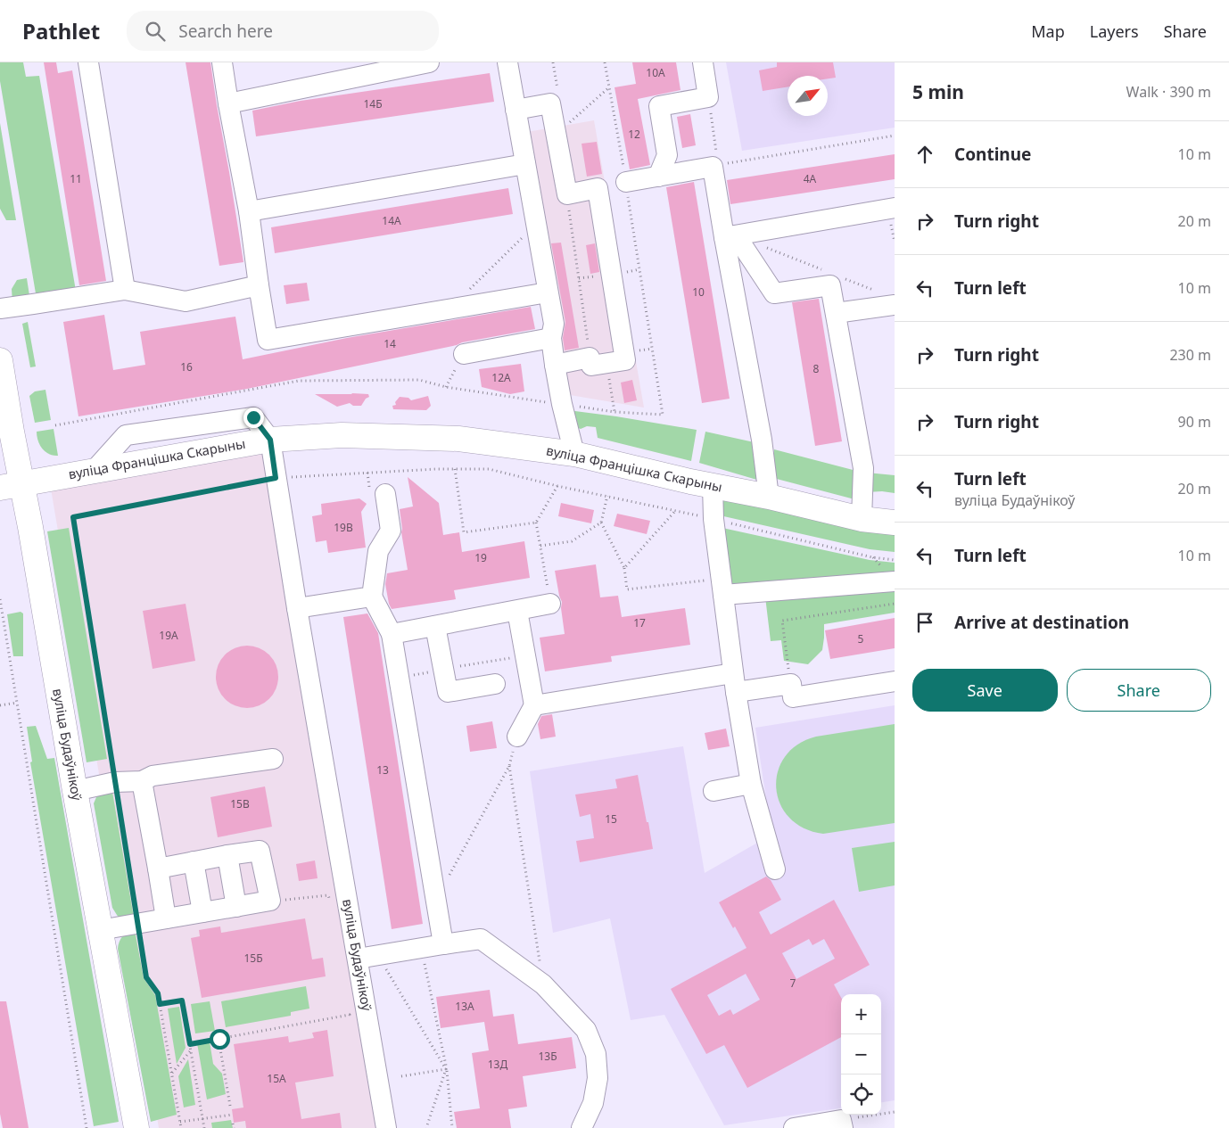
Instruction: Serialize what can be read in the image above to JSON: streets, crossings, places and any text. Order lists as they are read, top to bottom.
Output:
{
  "streets": {
    "main road": ["вуліца Францішка Скарыны", "вуліца Будаўнікоў"]
  },
  "crossings": [
    ["вуліца Францішка Скарыны", "вуліца Будаўнікоў"]
  ],
  "house_numbers": [
    "10А",
    "14Б",
    "12",
    "11",
    "4А",
    "14А",
    "10",
    "14",
    "16",
    "8",
    "12А",
    "19В",
    "19",
    "17",
    "19А",
    "5",
    "13",
    "15В",
    "15",
    "15Б",
    "7",
    "13А",
    "13Б",
    "13Д",
    "15А"
  ],
  "north": "top right",
  "page": {
    "header": "Pathlet",
    "search": "Search here",
    "nav": ["Map", "Layers", "Share"],
    "heading": ["5 min", "Walk · 390 m"],
    "list": [
      ["Continue", "10 m"],
      ["Turn right", "20 m"],
      ["Turn left", "10 m"],
      ["Turn right", "230 m"],
      ["Turn right", "90 m"],
      ["Turn left", "вуліца Будаўнікоў", "20 m"],
      ["Turn left", "10 m"],
      "Arrive at destination"
    ],
    "buttons": ["Save", "Share"],
    "map_buttons": ["+", "−"]
  }
}
